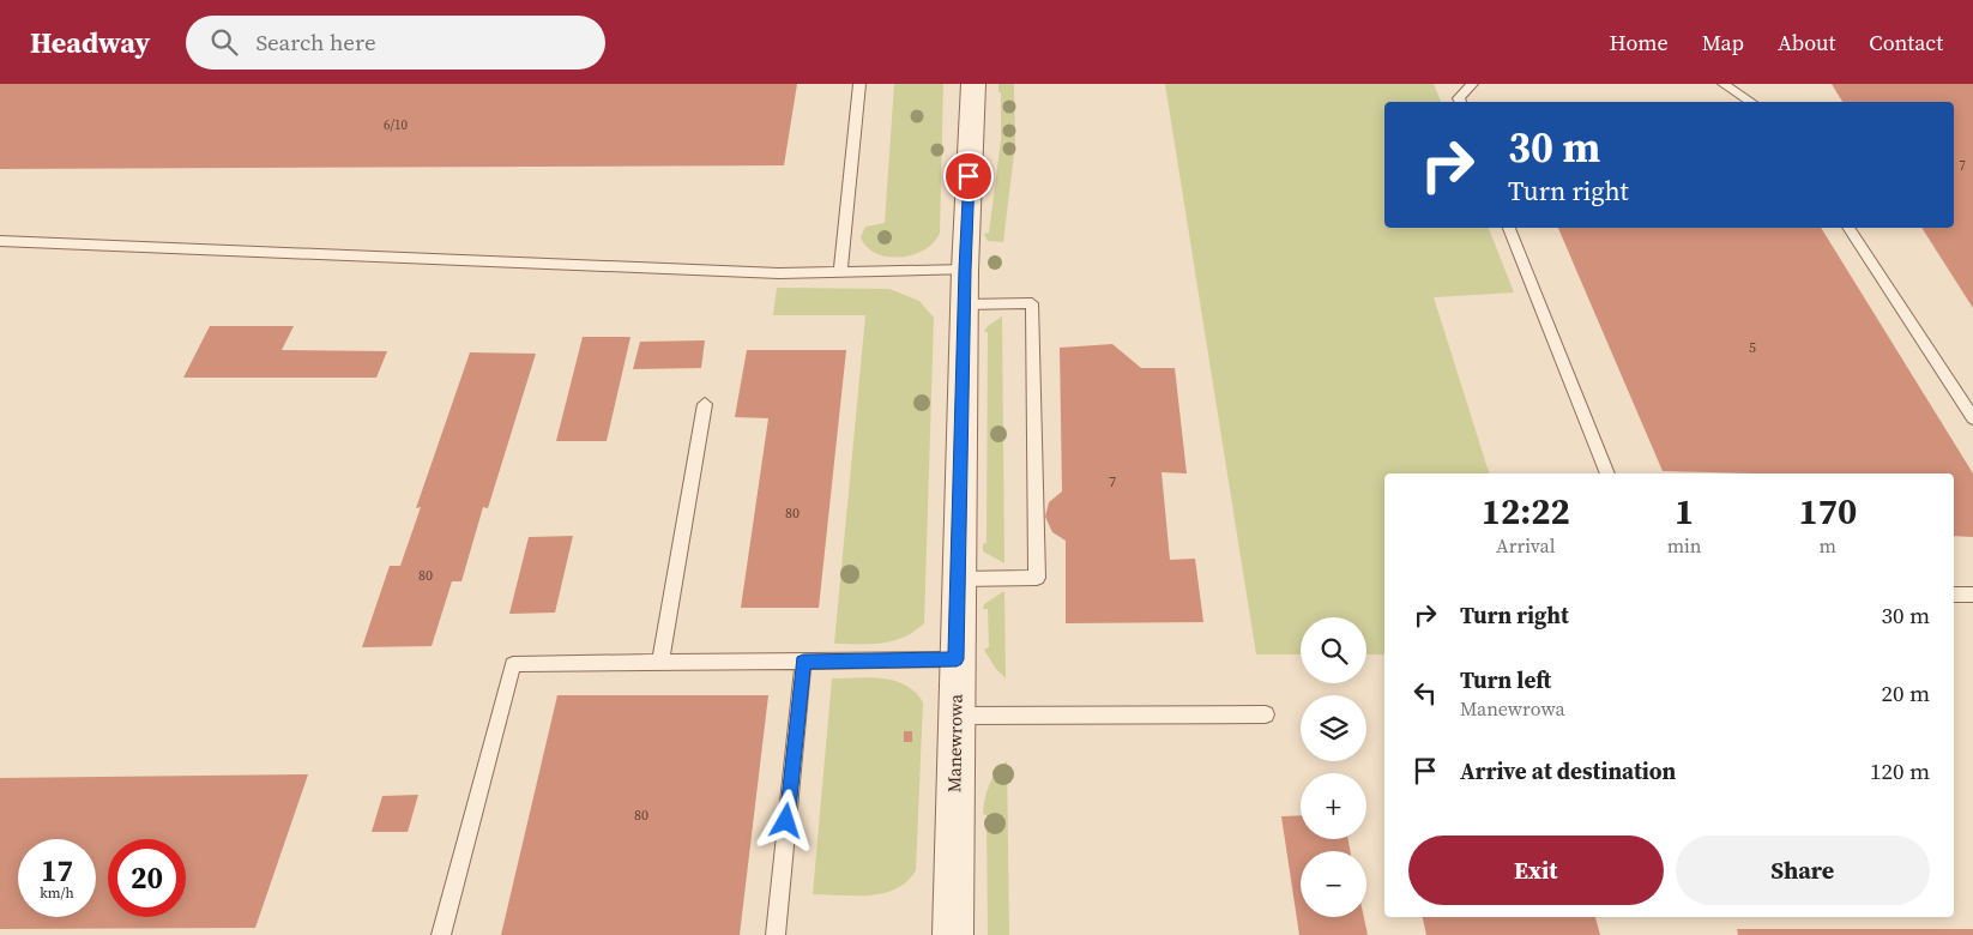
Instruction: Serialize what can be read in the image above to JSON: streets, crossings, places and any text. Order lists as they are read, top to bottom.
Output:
{
  "streets": {
    "street": ["Manewrowa"]
  },
  "house_numbers": [
    "6/10",
    "7",
    "5",
    "7",
    "80",
    "80",
    "80"
  ],
  "page": {
    "header": "Headway",
    "search": "Search here",
    "nav": [
      "Home",
      "Map",
      "About",
      "Contact"
    ],
    "turn": ["30 m", "Turn right"],
    "eta": [
      "12:22",
      "Arrival",
      "1",
      "min",
      "170",
      "m"
    ],
    "list": [
      {
        "name": "Turn right",
        "value": "30 m"
      },
      {
        "name": "Turn left",
        "note": "Manewrowa",
        "value": "20 m"
      },
      {
        "name": "Arrive at destination",
        "value": "120 m"
      }
    ],
    "map_buttons": ["+", "−"],
    "buttons": ["Exit", "Share"],
    "speed": "17 km/h",
    "limit": "20"
  }
}
